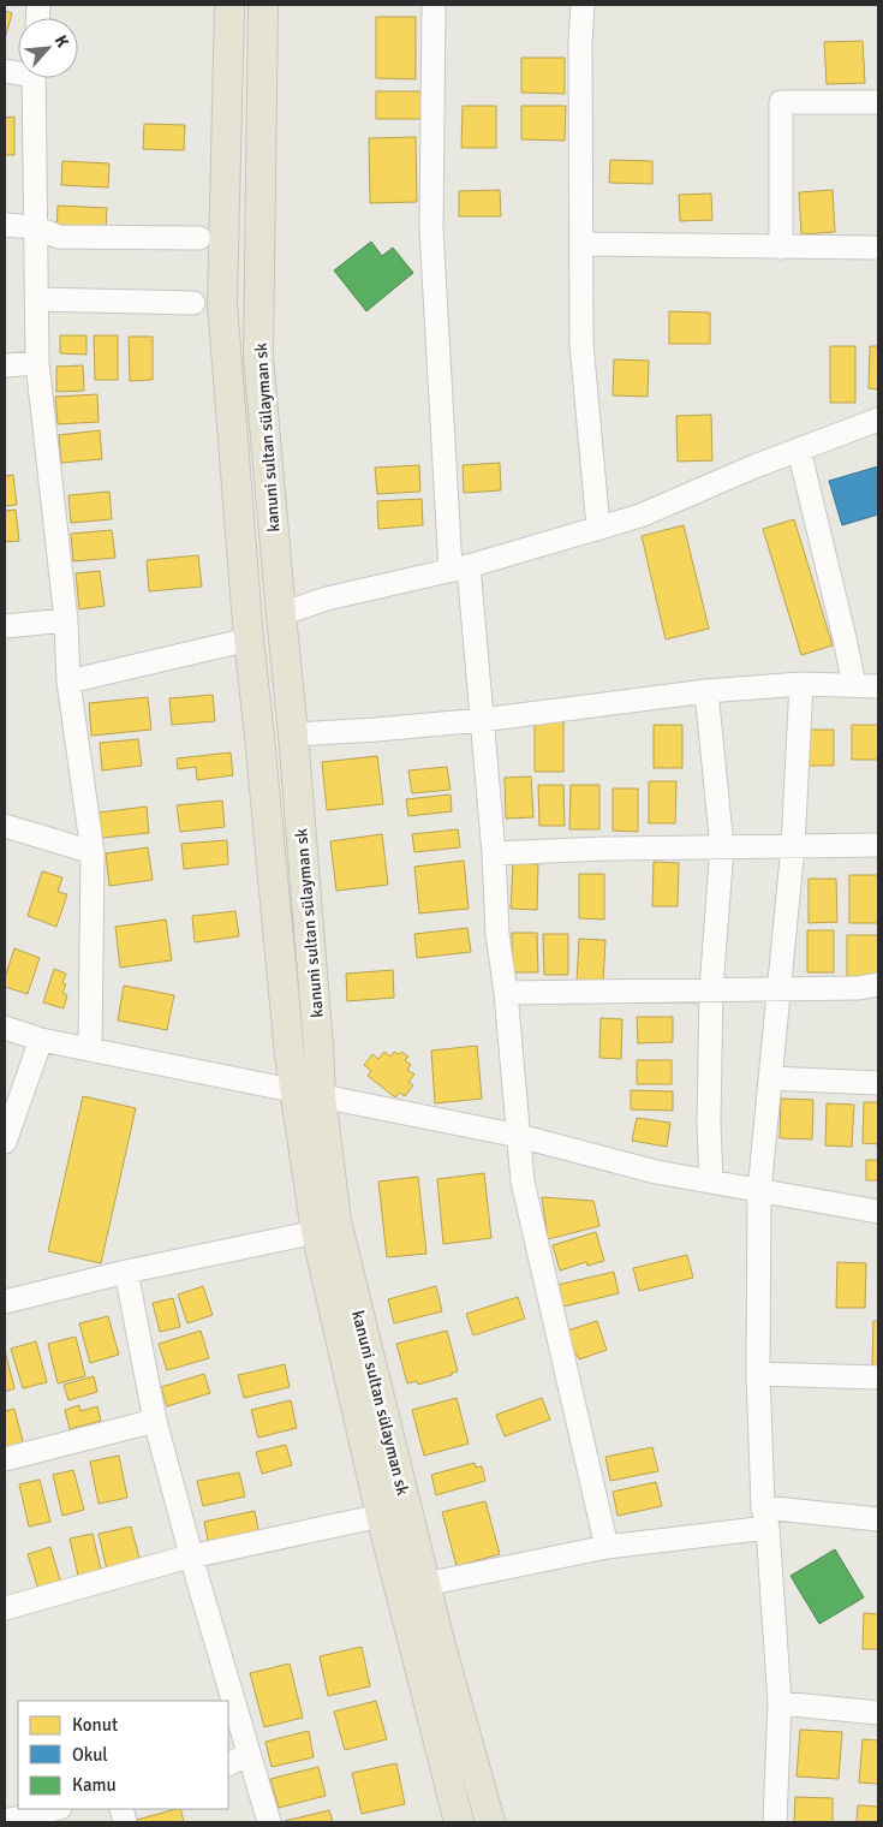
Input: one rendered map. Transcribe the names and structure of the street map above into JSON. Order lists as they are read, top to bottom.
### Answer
{
  "streets": {
    "main road": ["kanuni sultan sülayman sk"]
  },
  "legend": ["Konut", "Okul", "Kamu"],
  "north": "top right"
}
